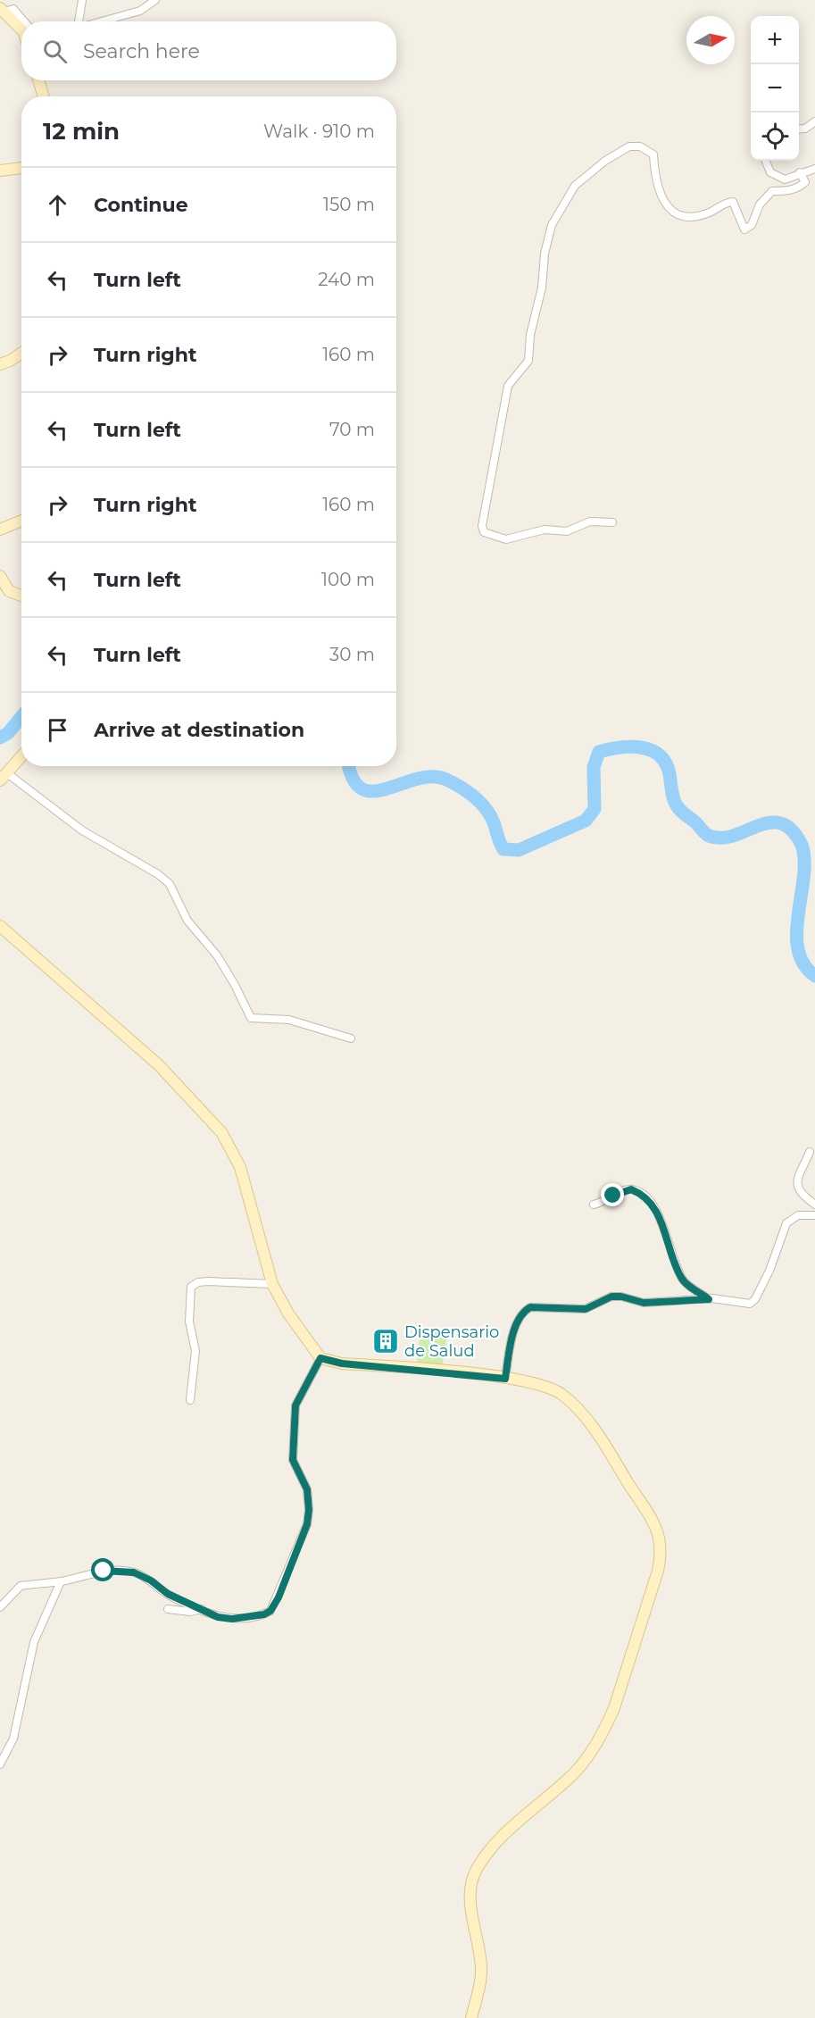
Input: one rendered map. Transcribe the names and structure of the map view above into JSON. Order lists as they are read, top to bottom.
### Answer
{
  "places": {
    "building": ["Dispensario de Salud"]
  },
  "north": "right",
  "page": {
    "map_buttons": ["+", "−"],
    "search": "Search here",
    "heading": ["12 min", "Walk · 910 m"],
    "list": [
      ["Continue", "150 m"],
      ["Turn left", "240 m"],
      ["Turn right", "160 m"],
      ["Turn left", "70 m"],
      ["Turn right", "160 m"],
      ["Turn left", "100 m"],
      ["Turn left", "30 m"],
      "Arrive at destination"
    ]
  }
}
